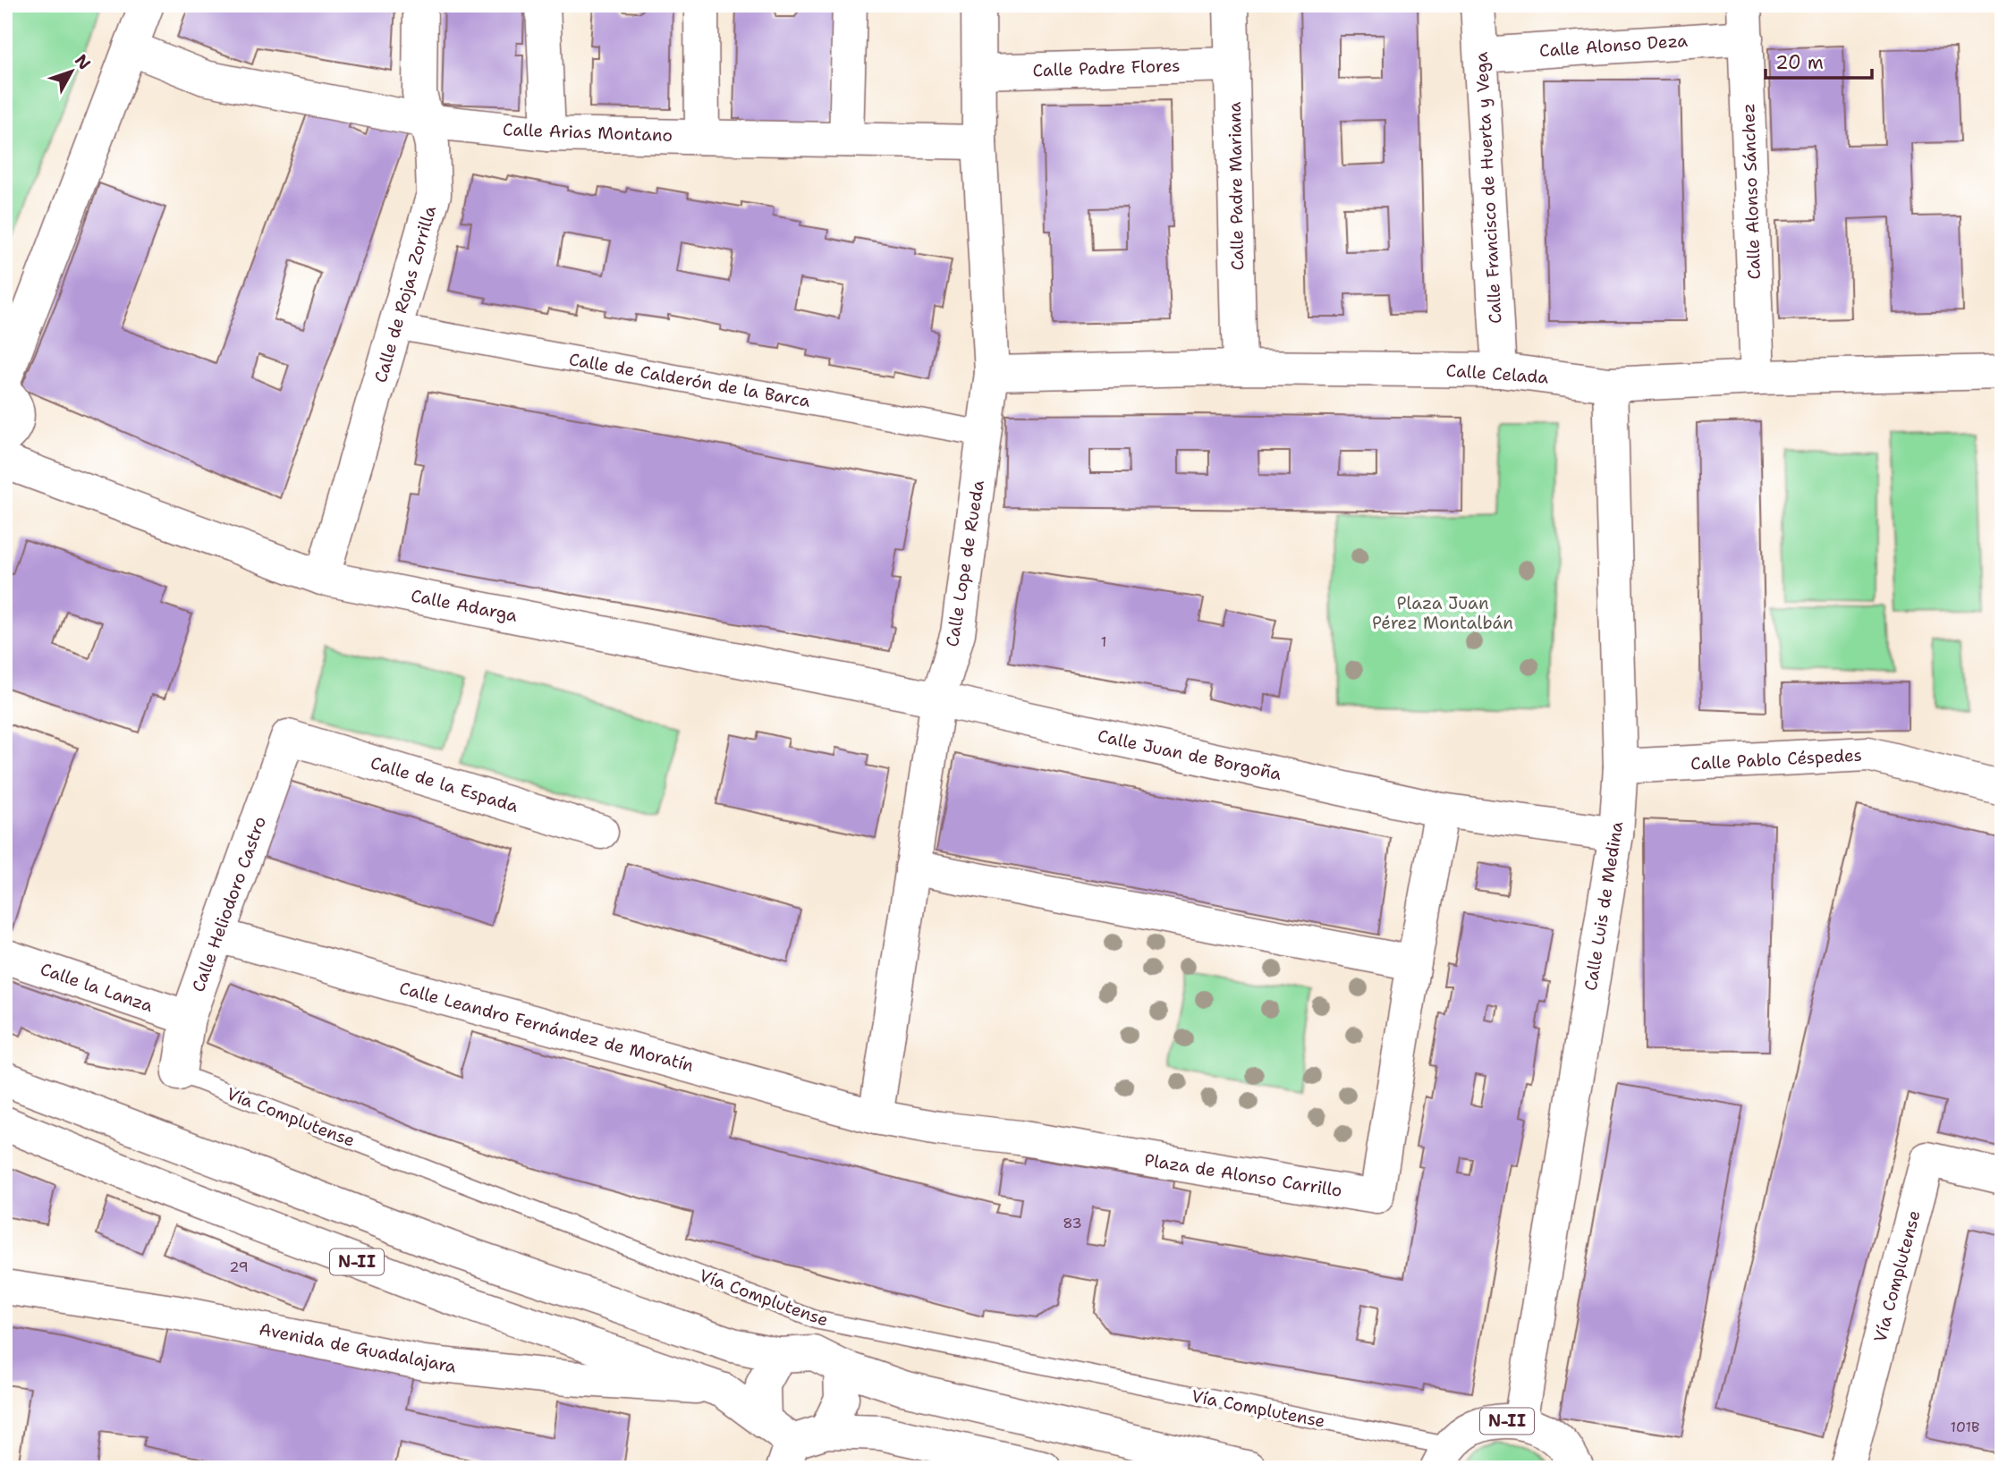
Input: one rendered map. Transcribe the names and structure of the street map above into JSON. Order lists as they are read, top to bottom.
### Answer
{
  "streets": {
    "street": [
      "Calle Alonso Deza",
      "Calle Padre Flores",
      "Calle Arias Montano",
      "Calle Padre Mariana",
      "Calle Francisco de Huerta y Vega",
      "Calle Alonso Sánchez",
      "Calle de Rojas Zorrilla",
      "Calle Celada",
      "Calle de Calderón de la Barca",
      "Calle Lope de Rueda",
      "Calle Adarga",
      "Calle Juan de Borgoña",
      "Calle Pablo Céspedes",
      "Calle de la Espada",
      "Calle Heliodoro Castro",
      "Calle Luis de Medina",
      "Calle la Lanza",
      "Calle Leandro Fernández de Moratín",
      "Vía Complutense",
      "Plaza de Alonso Carrillo",
      "N-II",
      "Avenida de Guadalajara"
    ]
  },
  "crossings": [
    ["Calle Alonso Deza", "Calle Francisco de Huerta y Vega"],
    ["Calle Alonso Deza", "Calle Alonso Sánchez"],
    ["Calle Padre Flores", "Calle Padre Mariana"],
    ["Calle Padre Flores", "Calle Lope de Rueda"],
    ["Calle Arias Montano", "Calle de Rojas Zorrilla"],
    ["Calle Arias Montano", "Calle Lope de Rueda"],
    ["Calle Padre Mariana", "Calle Celada"],
    ["Calle Francisco de Huerta y Vega", "Calle Celada"],
    ["Calle Alonso Sánchez", "Calle Celada"],
    ["Calle de Rojas Zorrilla", "Calle de Calderón de la Barca"],
    ["Calle de Rojas Zorrilla", "Calle Adarga"],
    ["Calle Celada", "Calle Lope de Rueda"],
    ["Calle Celada", "Calle Luis de Medina"],
    ["Calle de Calderón de la Barca", "Calle Lope de Rueda"],
    ["Calle Lope de Rueda", "Calle Adarga"],
    ["Calle Lope de Rueda", "Calle Juan de Borgoña"],
    ["Calle Lope de Rueda", "Calle Leandro Fernández de Moratín"],
    ["Calle Lope de Rueda", "Plaza de Alonso Carrillo"],
    ["Calle Adarga", "Calle Juan de Borgoña"],
    ["Calle Juan de Borgoña", "Calle Luis de Medina"],
    ["Calle Juan de Borgoña", "Plaza de Alonso Carrillo"],
    ["Calle Pablo Céspedes", "Calle Luis de Medina"],
    ["Calle de la Espada", "Calle Heliodoro Castro"],
    ["Calle Heliodoro Castro", "Calle la Lanza"],
    ["Calle Heliodoro Castro", "Calle Leandro Fernández de Moratín"],
    ["Calle Heliodoro Castro", "Vía Complutense"],
    ["Calle Luis de Medina", "N-II"],
    ["Calle Leandro Fernández de Moratín", "Plaza de Alonso Carrillo"],
    ["Vía Complutense", "N-II"],
    ["N-II", "Avenida de Guadalajara"]
  ],
  "parks": ["Plaza Juan Pérez Montalbán"],
  "house_numbers": [
    "1",
    "83",
    "29",
    "101B"
  ],
  "scale_bar": "20 m",
  "north": "top right"
}
